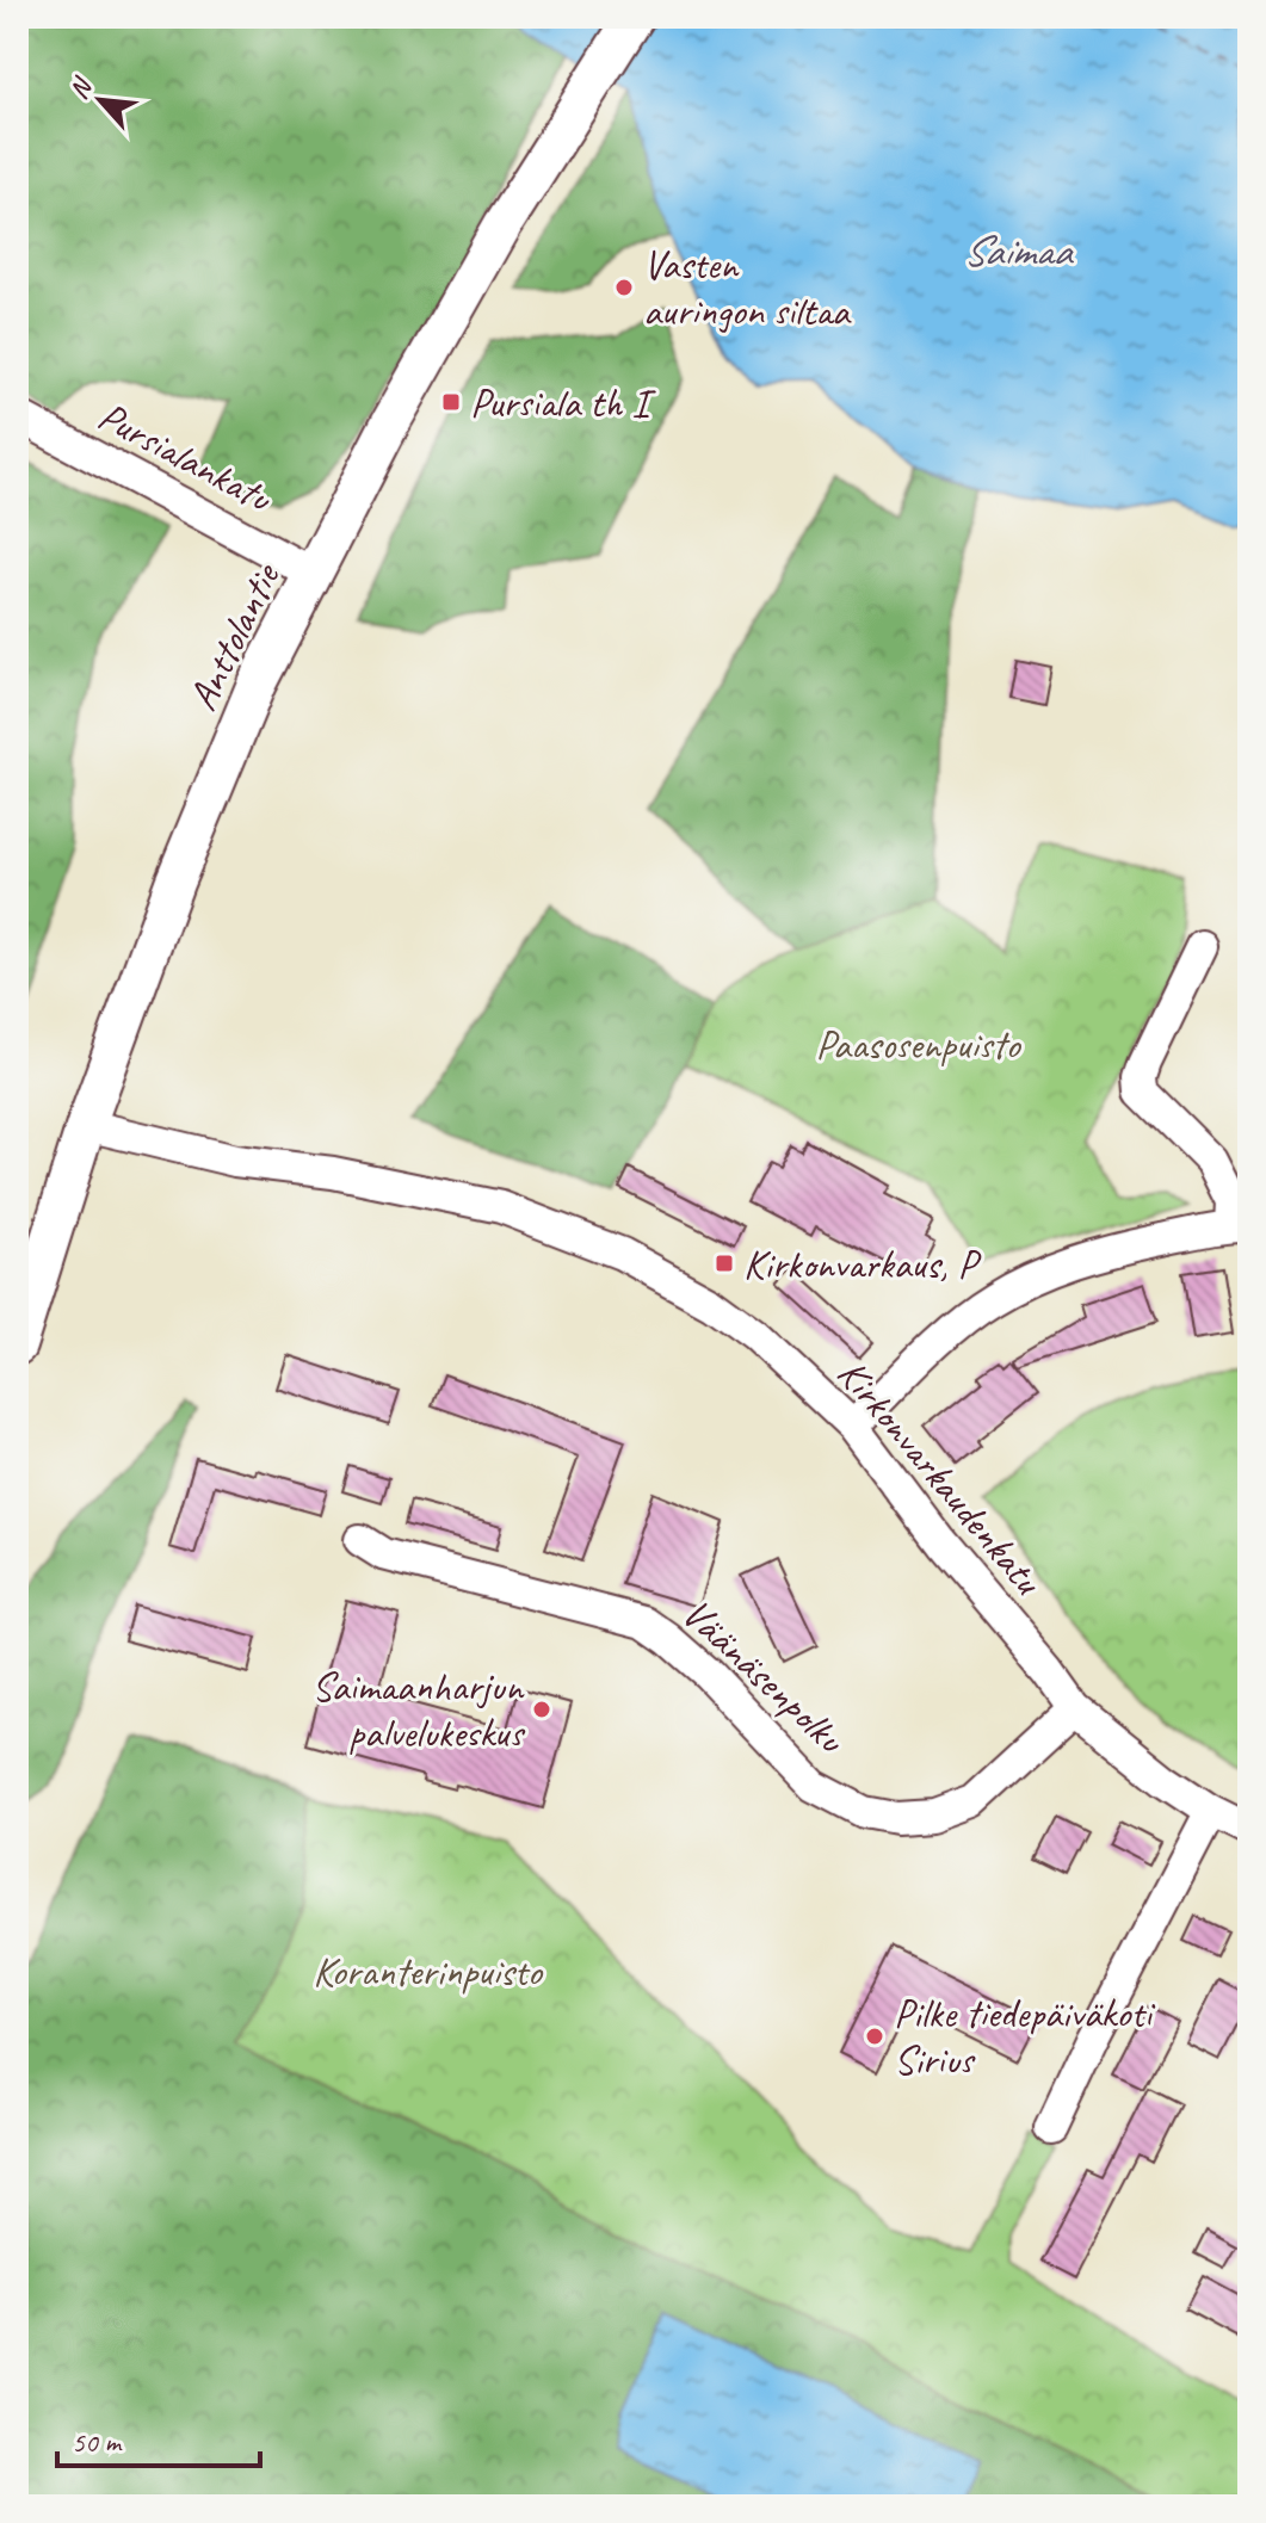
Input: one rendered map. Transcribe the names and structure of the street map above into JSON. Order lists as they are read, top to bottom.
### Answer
{
  "streets": {
    "main road": ["Anttolantie"],
    "street": ["Pursialankatu", "Kirkonvarkaudenkatu", "Väänäsenpolku"]
  },
  "crossings": [
    ["Pursialankatu", "Anttolantie"],
    ["Anttolantie", "Kirkonvarkaudenkatu"],
    ["Kirkonvarkaudenkatu", "Väänäsenpolku"]
  ],
  "water": ["Saimaa"],
  "parks": ["Paasosenpuisto", "Koranterinpuisto"],
  "places": {
    "other": ["Vasten auringon siltaa", "Saimaanharjun palvelukeskus", "Pilke tiedepäiväkoti Sirius"],
    "transit": ["Pursiala th I", "Kirkonvarkaus, P"]
  },
  "scale_bar": "50 m",
  "north": "top left"
}
